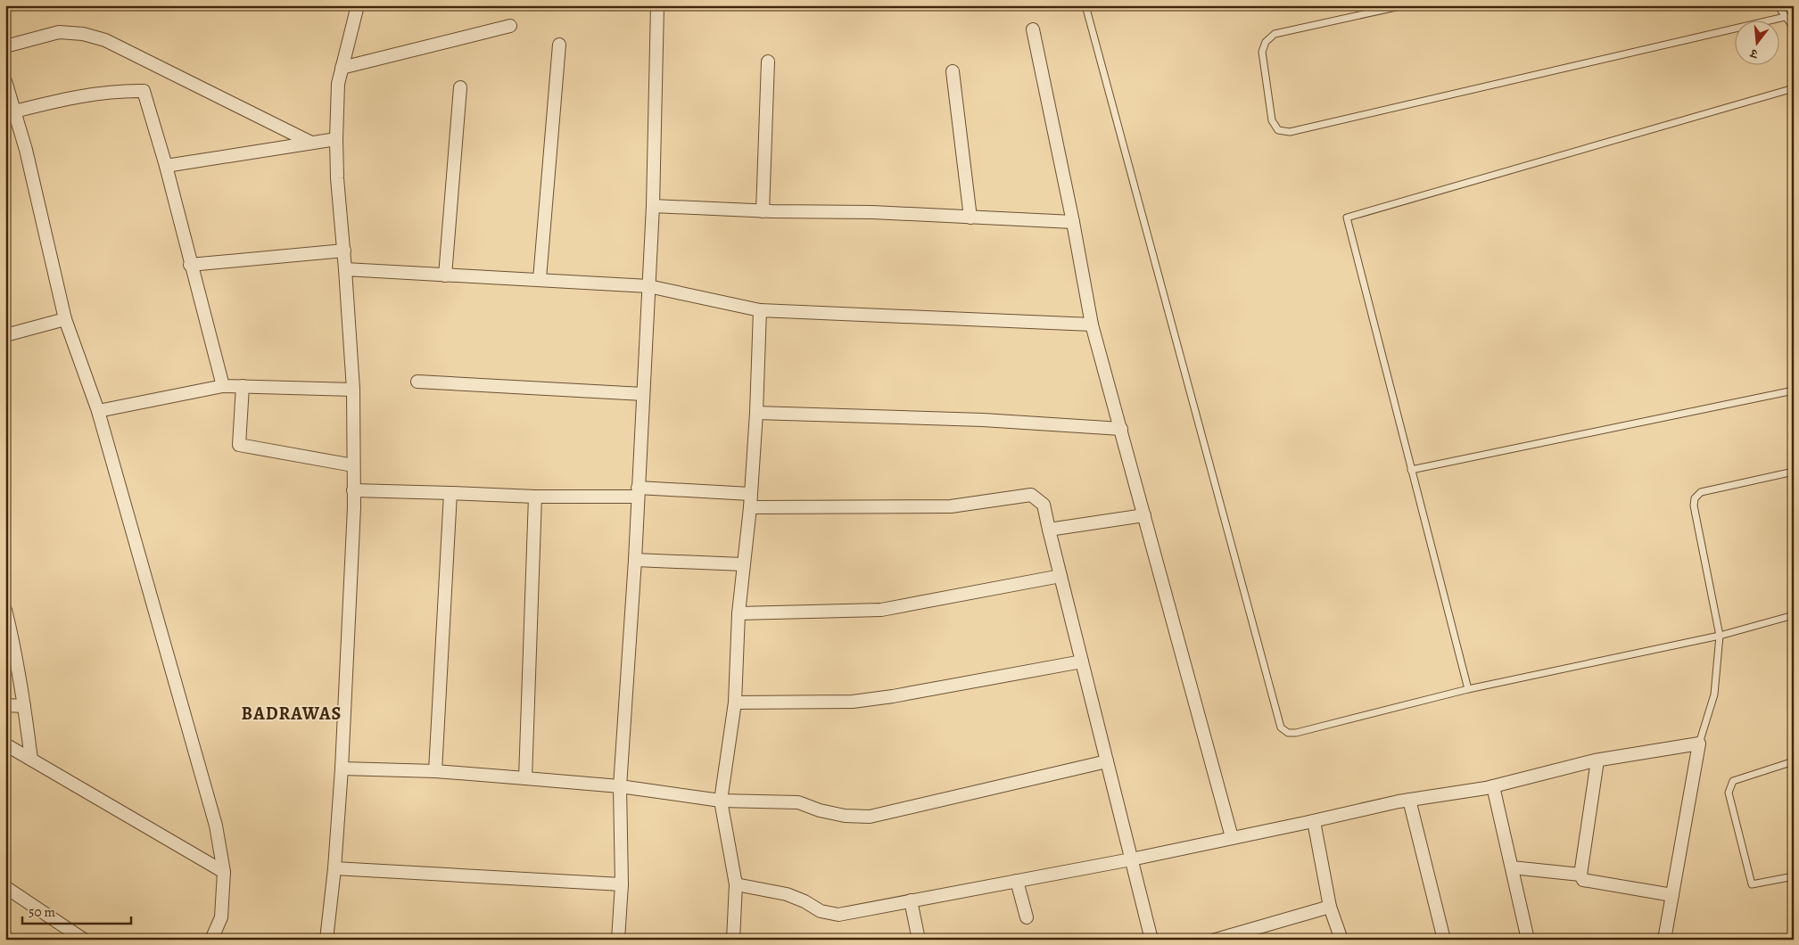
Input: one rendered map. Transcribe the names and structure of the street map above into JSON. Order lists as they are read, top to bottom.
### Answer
{
  "districts": ["BADRAWAS"],
  "scale_bar": "50 m",
  "north": "bottom"
}
